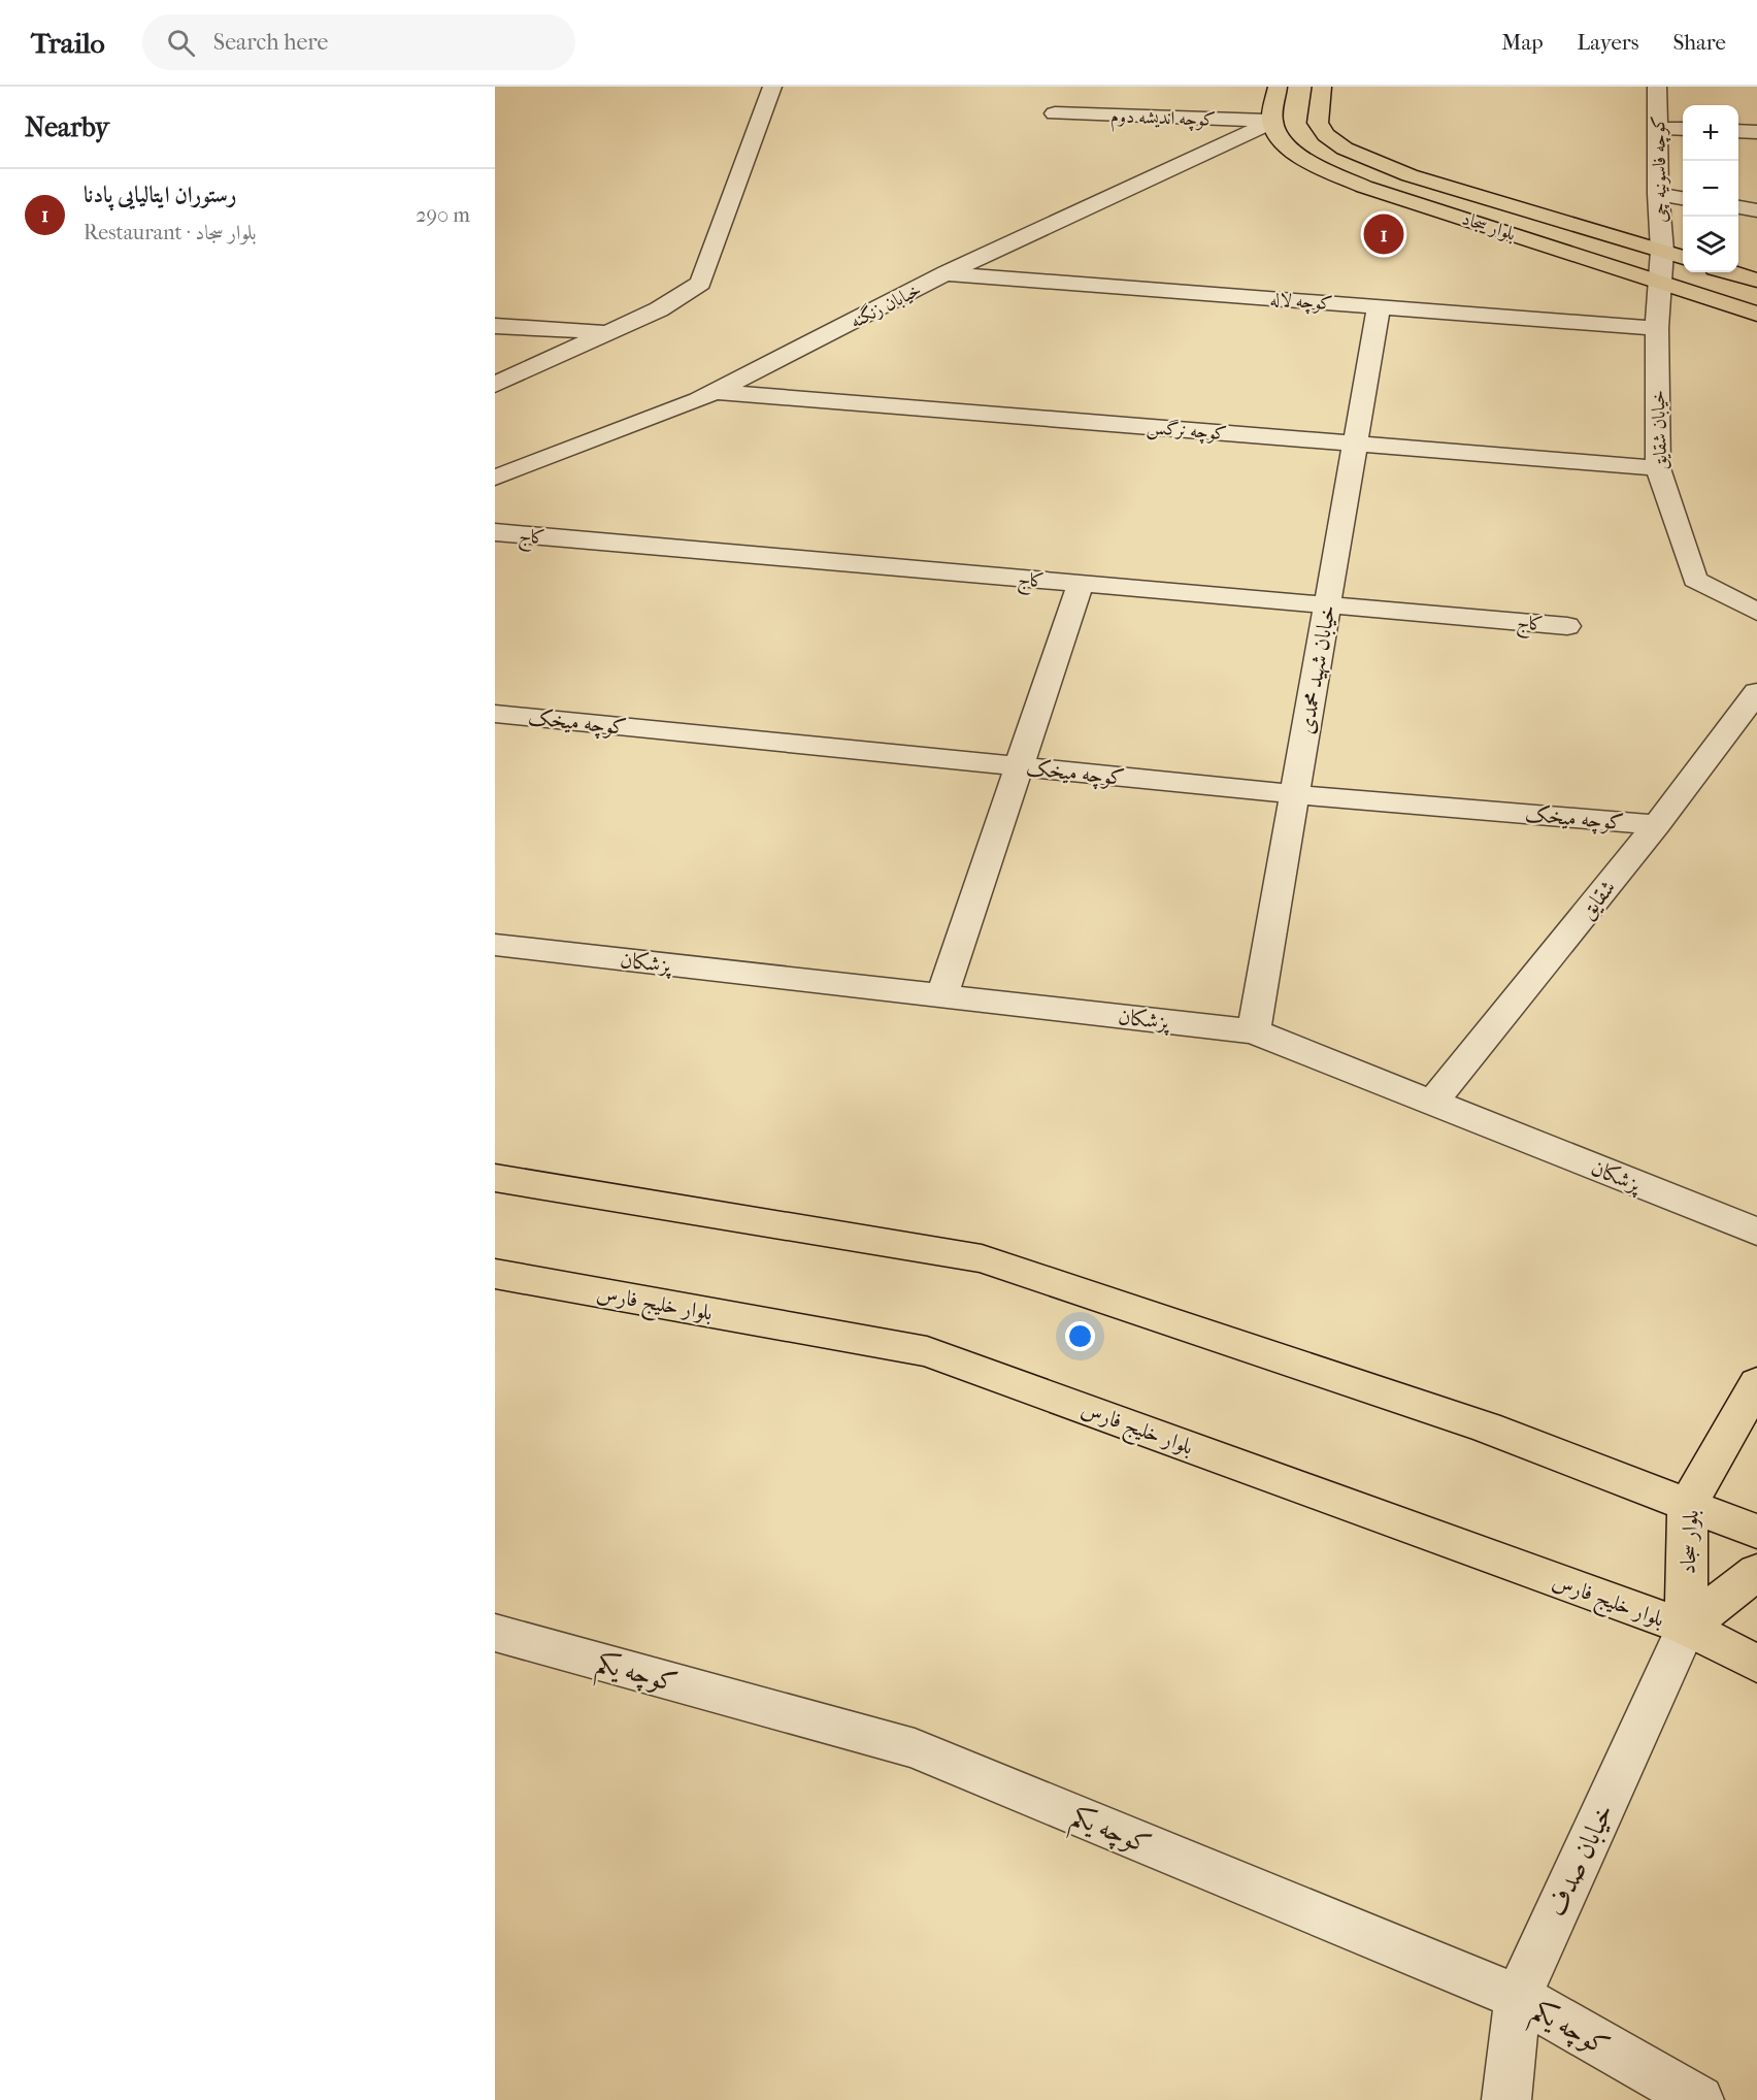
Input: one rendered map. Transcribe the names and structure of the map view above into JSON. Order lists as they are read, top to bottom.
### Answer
{
  "streets": {
    "main road": ["بلوار سجاد", "بلوار خلیج فارس"],
    "street": [
      "کوچه اندیشه دوم",
      "کوچه فاسونیه چی",
      "کوچه لاله",
      "خیابان زنگنه",
      "کوچه نرگس",
      "خیابان شقایق",
      "کاج",
      "خیابان شهید محمدی",
      "کوچه میخک",
      "شقایق",
      "پزشکان",
      "کوچه یکم",
      "خیابان صدف"
    ]
  },
  "crossings": [
    ["کوچه اندیشه دوم", "بلوار سجاد"],
    ["کوچه اندیشه دوم", "خیابان زنگنه"],
    ["کوچه فاسونیه چی", "بلوار سجاد"],
    ["کوچه فاسونیه چی", "خیابان شقایق"],
    ["بلوار سجاد", "خیابان زنگنه"],
    ["بلوار سجاد", "خیابان شقایق"],
    ["بلوار سجاد", "بلوار خلیج فارس"],
    ["بلوار سجاد", "خیابان صدف"],
    ["کوچه لاله", "خیابان زنگنه"],
    ["کوچه لاله", "خیابان شقایق"],
    ["کوچه لاله", "خیابان شهید محمدی"],
    ["خیابان زنگنه", "کوچه نرگس"],
    ["کوچه نرگس", "خیابان شقایق"],
    ["کوچه نرگس", "خیابان شهید محمدی"],
    ["کاج", "خیابان شهید محمدی"],
    ["خیابان شهید محمدی", "کوچه میخک"],
    ["خیابان شهید محمدی", "پزشکان"],
    ["کوچه میخک", "شقایق"],
    ["شقایق", "پزشکان"],
    ["بلوار خلیج فارس", "خیابان صدف"],
    ["کوچه یکم", "خیابان صدف"]
  ],
  "page": {
    "header": "Trailo",
    "search": "Search here",
    "nav": ["Map", "Layers", "Share"],
    "heading": "Nearby",
    "map_buttons": ["+", "−"],
    "list": [
      {
        "mark": "1",
        "name": "رستوران ایتالیایی پادنا",
        "note": "Restaurant · بلوار سجاد",
        "value": "290 m"
      }
    ],
    "pins": "1"
  }
}
